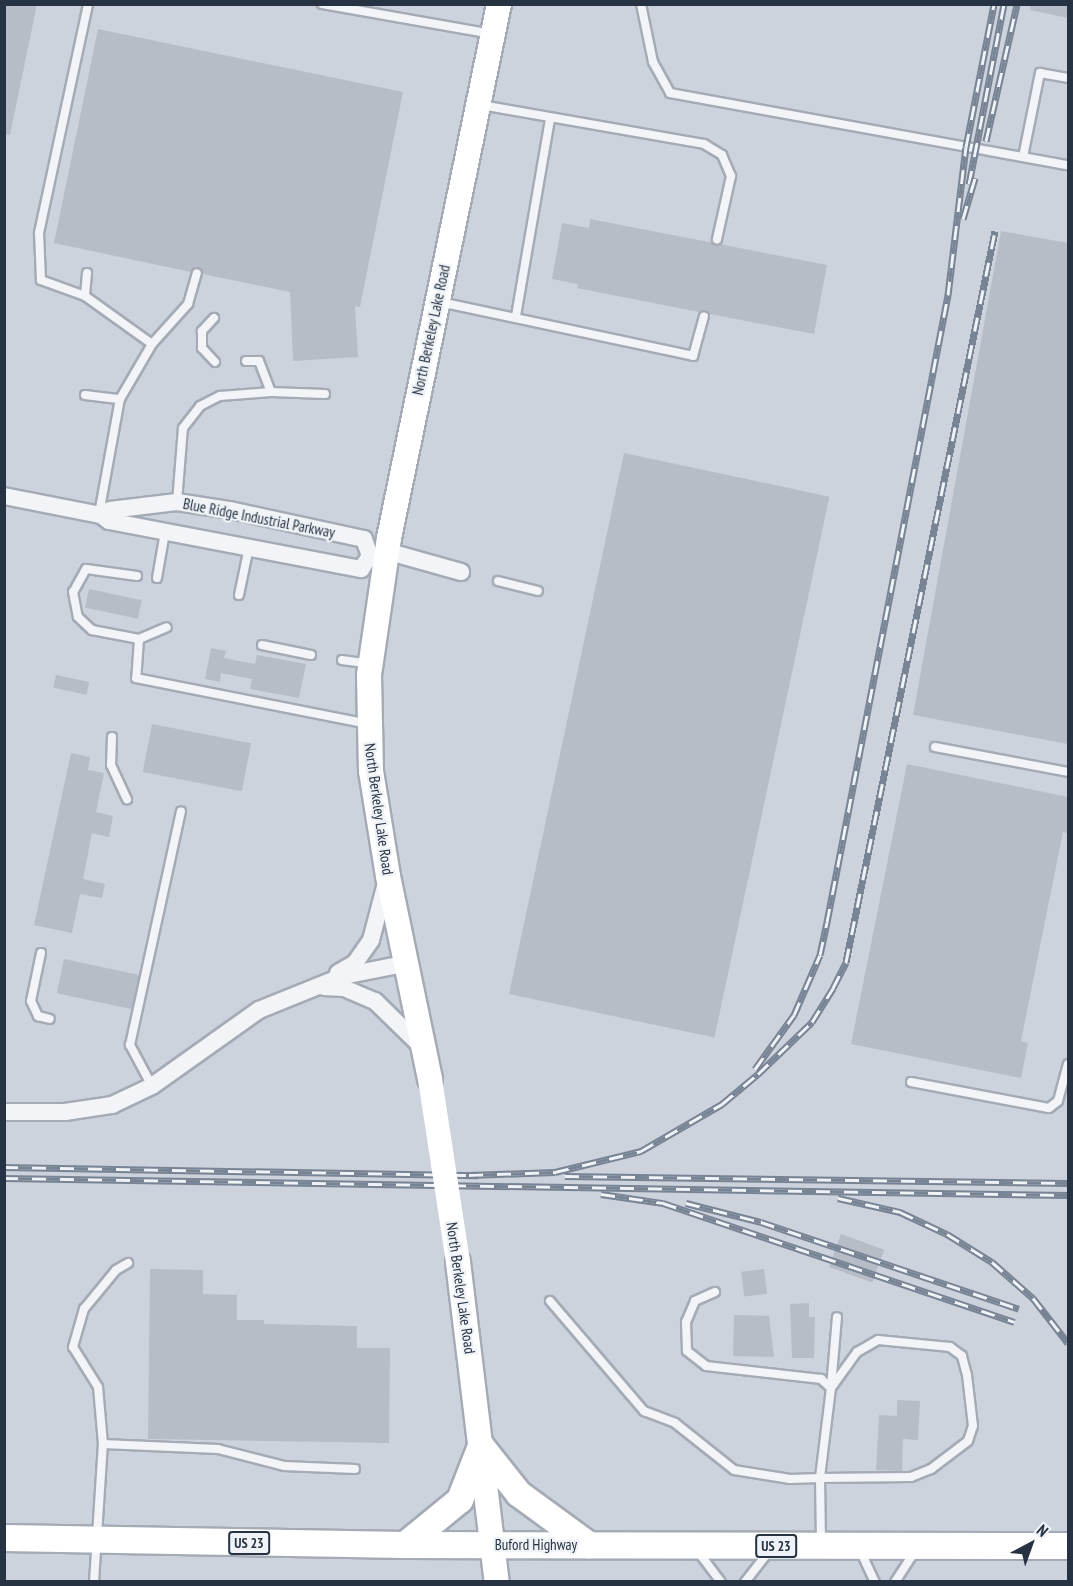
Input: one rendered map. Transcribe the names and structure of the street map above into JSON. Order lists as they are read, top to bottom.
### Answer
{
  "streets": {
    "main road": ["US 23", "Buford Highway"],
    "street": ["North Berkeley Lake Road", "Blue Ridge Industrial Parkway"]
  },
  "crossings": [
    ["North Berkeley Lake Road", "Blue Ridge Industrial Parkway"],
    ["North Berkeley Lake Road", "Buford Highway"]
  ],
  "north": "top right"
}
